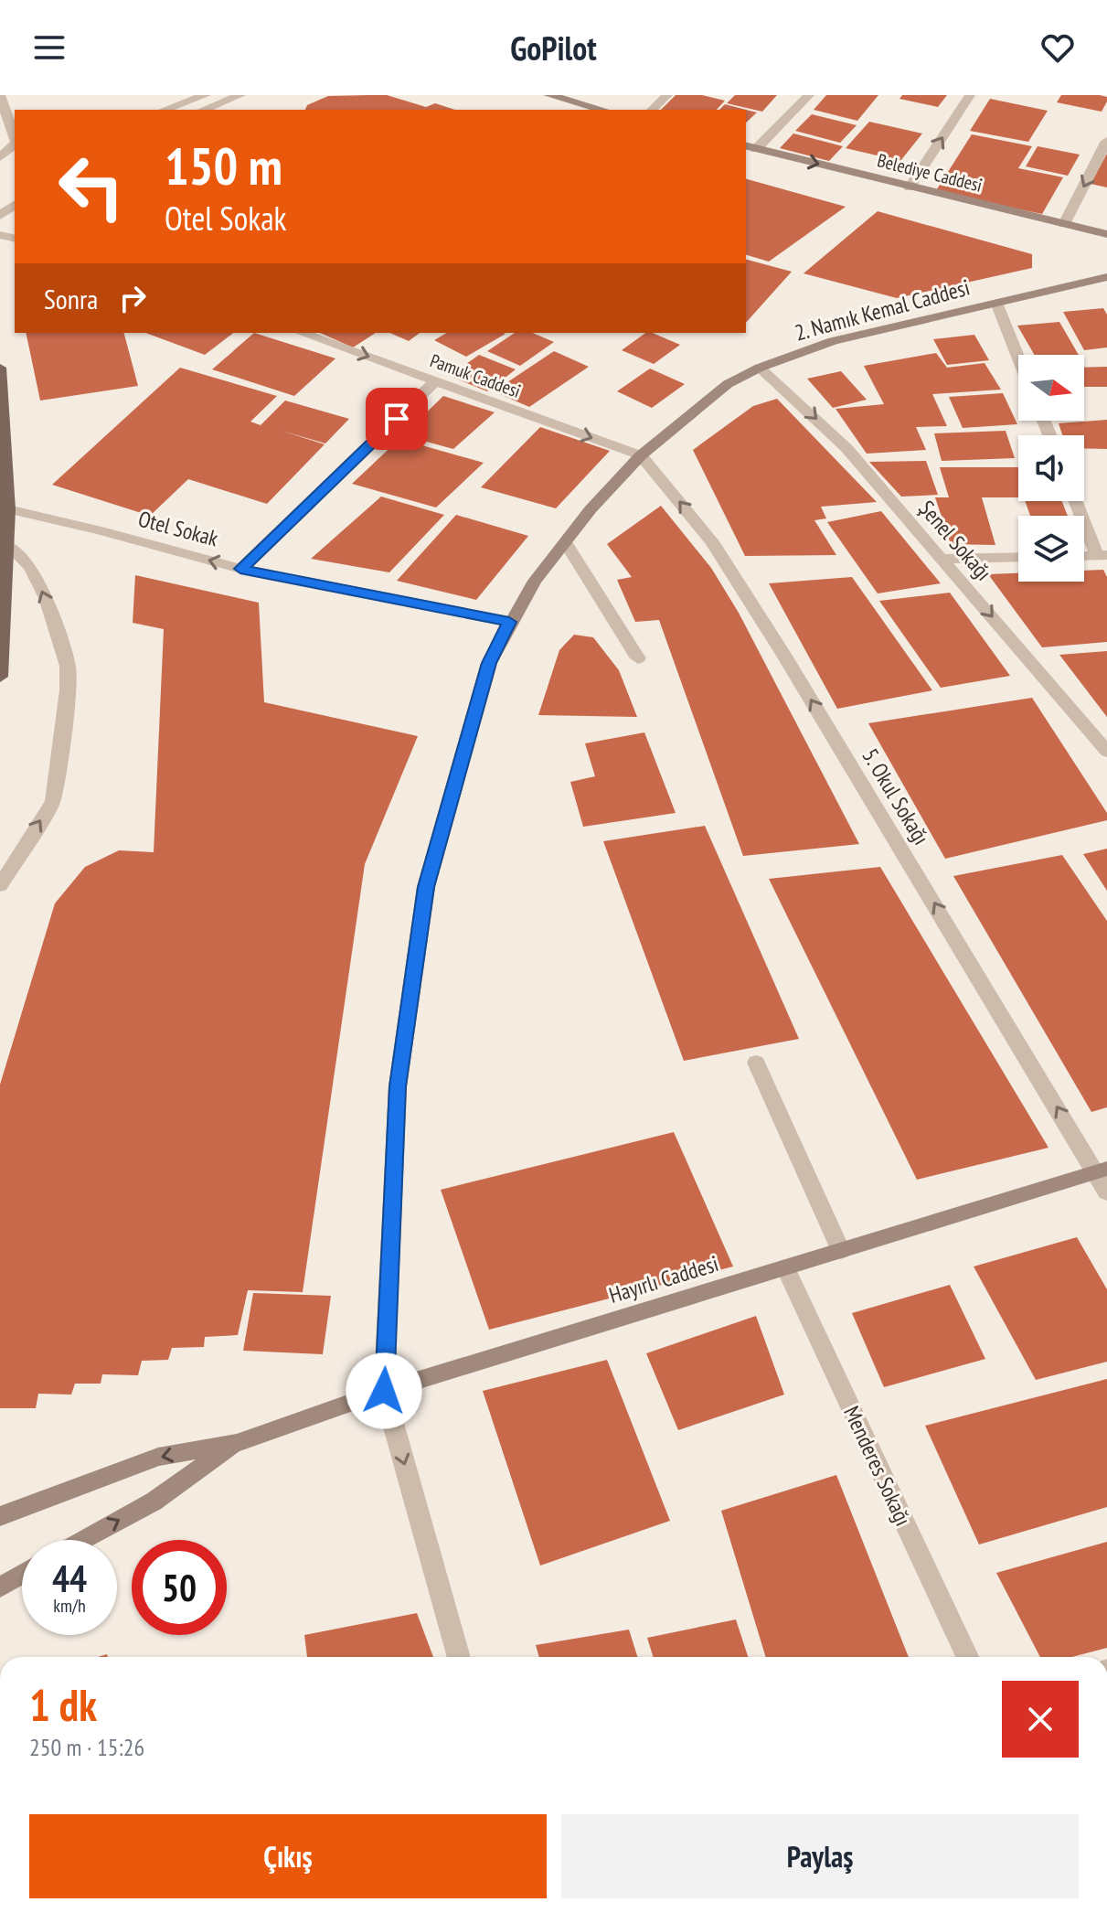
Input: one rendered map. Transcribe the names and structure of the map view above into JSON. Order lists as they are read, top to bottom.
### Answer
{
  "streets": {
    "main road": ["Belediye Caddesi", "2. Namık Kemal Caddesi", "Hayırlı Caddesi"],
    "street": [
      "Pamuk Caddesi",
      "Otel Sokak",
      "Şenel Sokağı",
      "5. Okul Sokağı",
      "Menderes Sokağı"
    ]
  },
  "crossings": [
    ["2. Namık Kemal Caddesi", "Pamuk Caddesi"],
    ["2. Namık Kemal Caddesi", "Otel Sokak"],
    ["2. Namık Kemal Caddesi", "Şenel Sokağı"],
    ["2. Namık Kemal Caddesi", "5. Okul Sokağı"],
    ["2. Namık Kemal Caddesi", "Hayırlı Caddesi"],
    ["Pamuk Caddesi", "5. Okul Sokağı"],
    ["5. Okul Sokağı", "Hayırlı Caddesi"],
    ["Hayırlı Caddesi", "Menderes Sokağı"]
  ],
  "one_way": [
    "Belediye Caddesi",
    "Pamuk Caddesi",
    "Otel Sokak",
    "Şenel Sokağı",
    "5. Okul Sokağı"
  ],
  "north": "right",
  "page": {
    "header": "GoPilot",
    "turn": ["150 m", "Otel Sokak"],
    "then": "Sonra",
    "speed": "44 km/h",
    "limit": "50",
    "heading": ["1 dk", "250 m · 15:26"],
    "buttons": ["Çıkış", "Paylaş"]
  }
}
